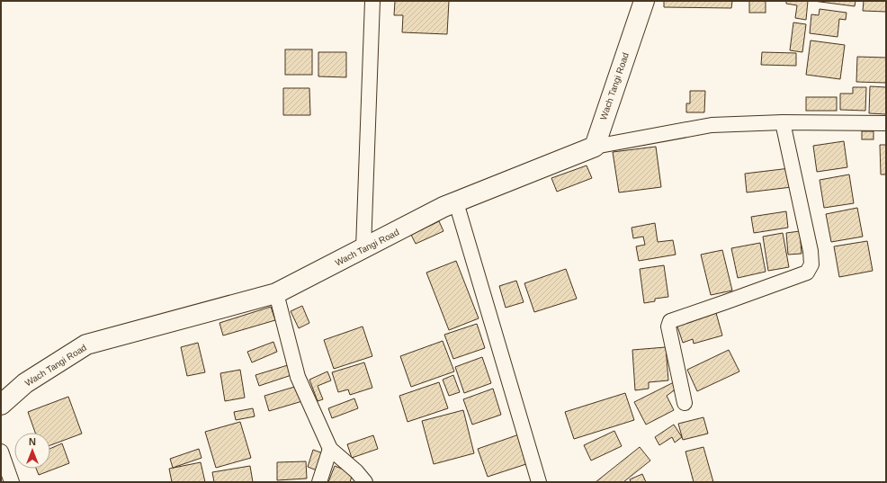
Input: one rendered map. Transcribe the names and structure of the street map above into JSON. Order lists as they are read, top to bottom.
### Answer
{
  "streets": {
    "main road": ["Wach Tangi Road"]
  },
  "north": "top"
}
